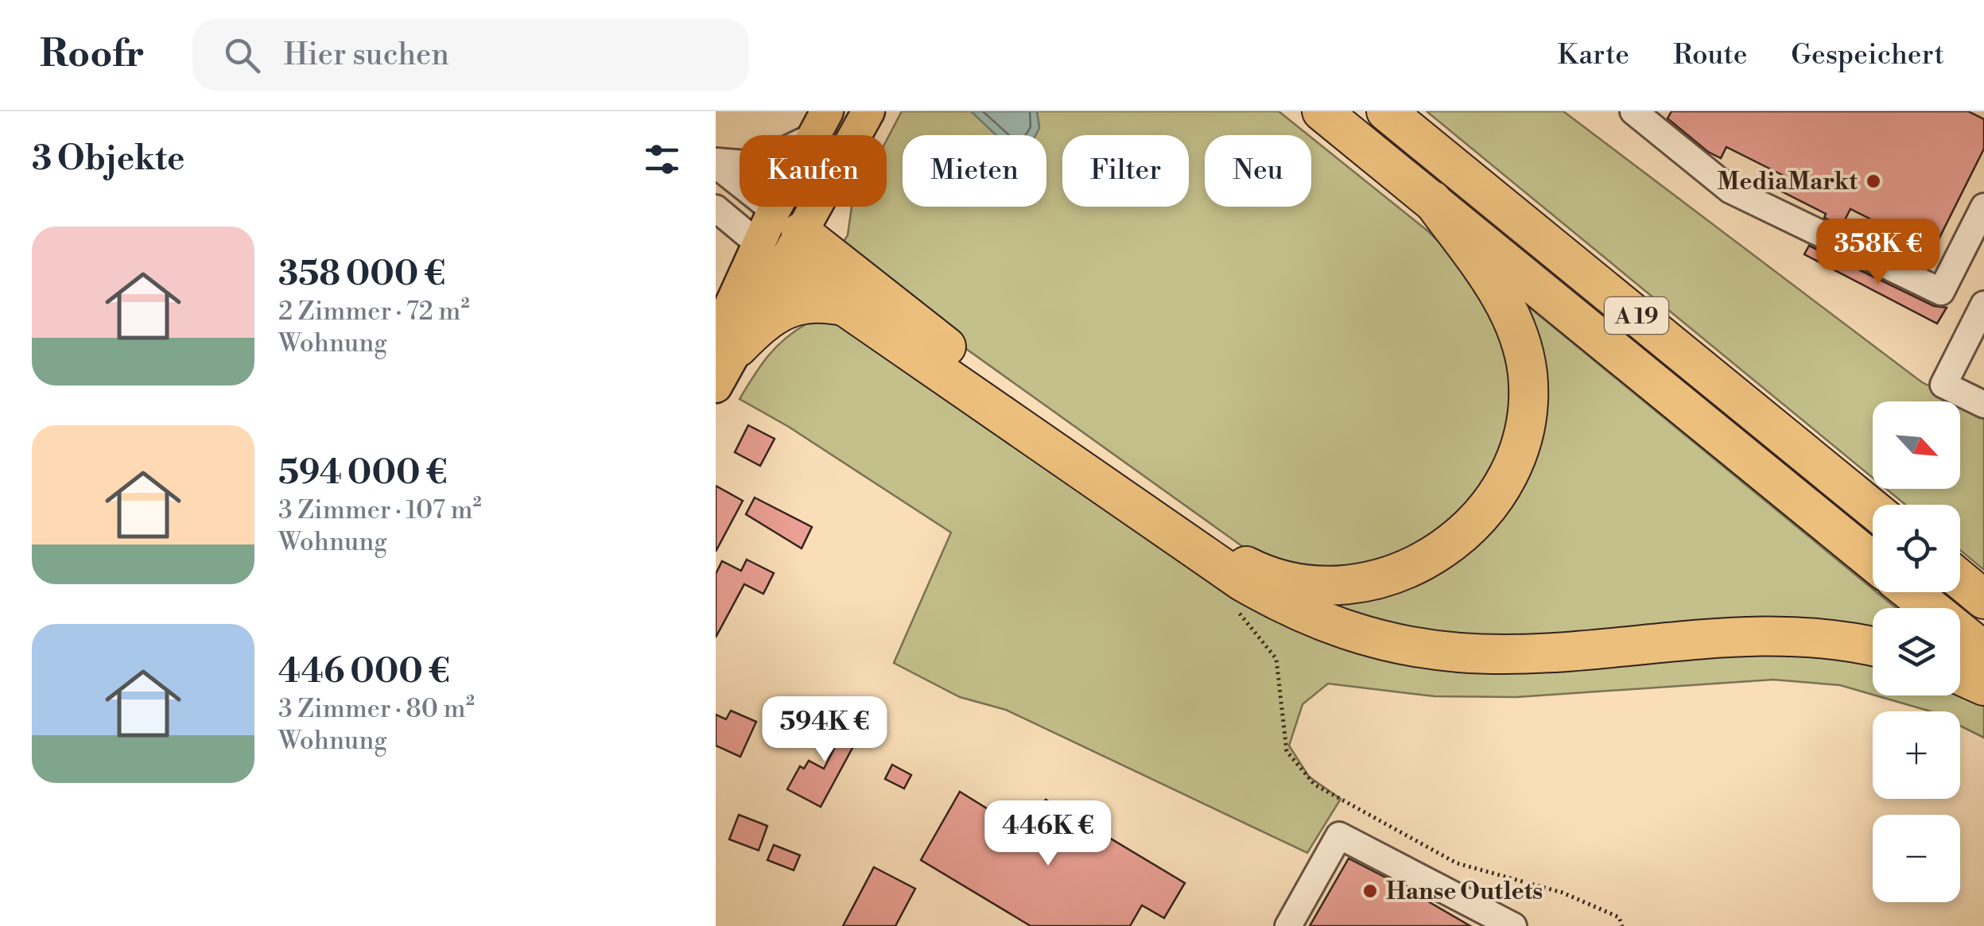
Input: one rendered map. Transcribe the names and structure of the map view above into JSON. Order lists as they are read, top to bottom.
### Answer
{
  "streets": {
    "highway": ["A 19"]
  },
  "places": ["MediaMarkt", "Hanse Outlets"],
  "north": "bottom right",
  "page": {
    "header": "Roofr",
    "search": "Hier suchen",
    "nav": ["Karte", "Route", "Gespeichert"],
    "heading": "3 Objekte",
    "chip": [
      "Kaufen",
      "Mieten",
      "Filter",
      "Neu"
    ],
    "list": [
      {
        "name": "358 000 €",
        "note": "2 Zimmer · 72 m² · Wohnung"
      },
      {
        "name": "594 000 €",
        "note": "3 Zimmer · 107 m² · Wohnung"
      },
      {
        "name": "446 000 €",
        "note": "3 Zimmer · 80 m² · Wohnung"
      }
    ],
    "price": ["358K €", "594K €", "446K €"],
    "map_buttons": ["+", "−"]
  }
}
